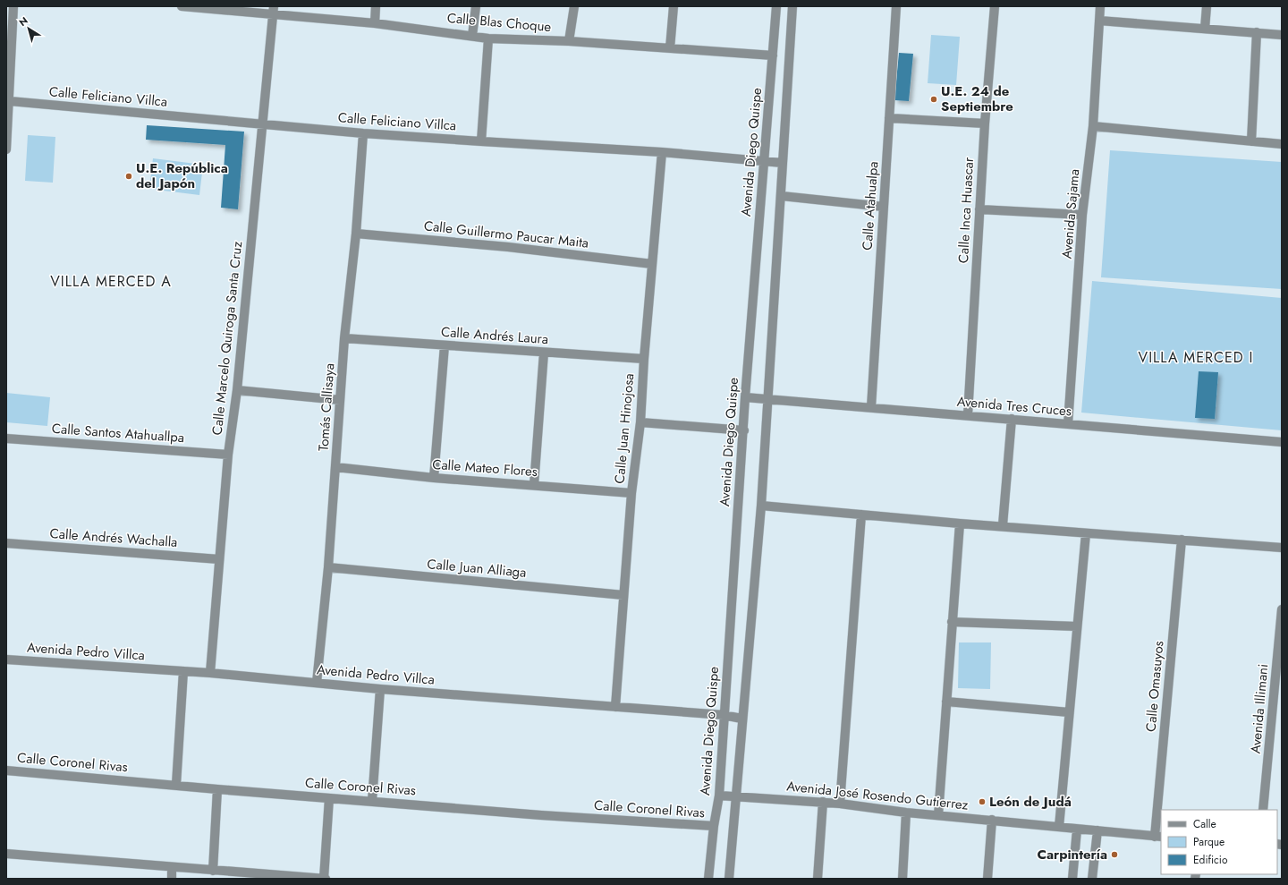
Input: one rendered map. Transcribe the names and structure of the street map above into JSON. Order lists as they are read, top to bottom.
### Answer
{
  "streets": {
    "street": [
      "Calle Blas Choque",
      "Calle Feliciano Villca",
      "Avenida Diego Quispe",
      "Calle Atahualpa",
      "Calle Inca Huascar",
      "Avenida Sajama",
      "Calle Guillermo Paucar Maita",
      "Calle Andrés Laura",
      "Calle Marcelo Quiroga Santa Cruz",
      "Avenida Tres Cruces",
      "Tomás Callisaya",
      "Calle Juan Hinojosa",
      "Calle Santos Atahuallpa",
      "Calle Mateo Flores",
      "Calle Andrés Wachalla",
      "Calle Juan Alliaga",
      "Avenida Pedro Villca",
      "Calle Omasuyos",
      "Avenida Illimani",
      "Calle Coronel Rivas",
      "Avenida José Rosendo Gutierrez"
    ]
  },
  "crossings": [
    ["Calle Blas Choque", "Avenida Diego Quispe"],
    ["Calle Blas Choque", "Calle Marcelo Quiroga Santa Cruz"],
    ["Calle Feliciano Villca", "Avenida Diego Quispe"],
    ["Calle Feliciano Villca", "Calle Marcelo Quiroga Santa Cruz"],
    ["Calle Feliciano Villca", "Tomás Callisaya"],
    ["Calle Feliciano Villca", "Calle Juan Hinojosa"],
    ["Avenida Diego Quispe", "Avenida Tres Cruces"],
    ["Avenida Diego Quispe", "Avenida Pedro Villca"],
    ["Avenida Diego Quispe", "Calle Coronel Rivas"],
    ["Avenida Diego Quispe", "Avenida José Rosendo Gutierrez"],
    ["Calle Atahualpa", "Avenida Tres Cruces"],
    ["Calle Inca Huascar", "Avenida Tres Cruces"],
    ["Avenida Sajama", "Avenida Tres Cruces"],
    ["Calle Guillermo Paucar Maita", "Tomás Callisaya"],
    ["Calle Guillermo Paucar Maita", "Calle Juan Hinojosa"],
    ["Calle Andrés Laura", "Tomás Callisaya"],
    ["Calle Andrés Laura", "Calle Juan Hinojosa"],
    ["Calle Marcelo Quiroga Santa Cruz", "Calle Santos Atahuallpa"],
    ["Calle Marcelo Quiroga Santa Cruz", "Calle Andrés Wachalla"],
    ["Calle Marcelo Quiroga Santa Cruz", "Avenida Pedro Villca"],
    ["Tomás Callisaya", "Calle Mateo Flores"],
    ["Tomás Callisaya", "Calle Juan Alliaga"],
    ["Tomás Callisaya", "Avenida Pedro Villca"],
    ["Calle Juan Hinojosa", "Calle Mateo Flores"],
    ["Calle Juan Hinojosa", "Calle Juan Alliaga"],
    ["Calle Juan Hinojosa", "Avenida Pedro Villca"],
    ["Calle Omasuyos", "Avenida José Rosendo Gutierrez"]
  ],
  "districts": ["VILLA MERCED A", "VILLA MERCED I"],
  "places": [
    "U.E. 24 de Septiembre",
    "U.E. República del Japón",
    "León de Judá",
    "Carpintería"
  ],
  "legend": ["Calle", "Parque", "Edificio"],
  "north": "top left"
}
